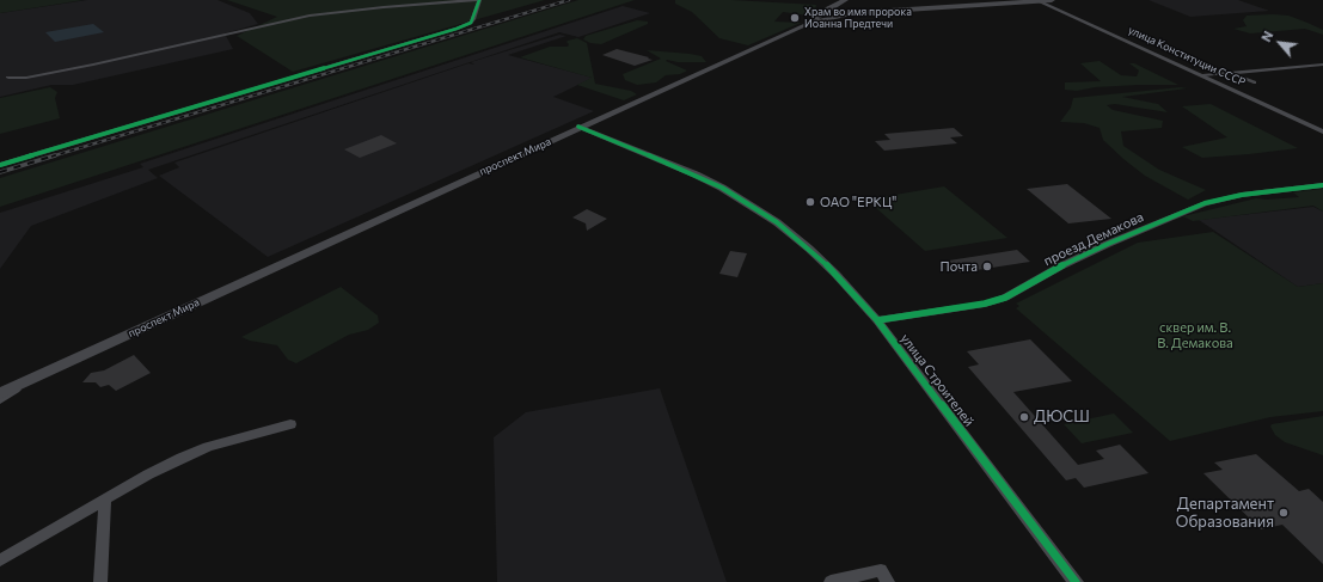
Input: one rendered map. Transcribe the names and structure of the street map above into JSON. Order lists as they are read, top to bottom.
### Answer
{
  "streets": {
    "main road": ["проспект Мира"],
    "street": ["улица Конституции СССР", "проезд Демакова", "улица Строителей"]
  },
  "crossings": [
    ["улица Конституции СССР", "проспект Мира"],
    ["проспект Мира", "улица Строителей"],
    ["проезд Демакова", "улица Строителей"]
  ],
  "parks": ["сквер им. В. В. Демакова"],
  "places": [
    "Храм во имя пророка Иоанна Предтечи",
    "ОАО \"ЕРКЦ\"",
    "Почта",
    "ДЮСШ",
    "Департамент Образования"
  ],
  "north": "top left"
}
